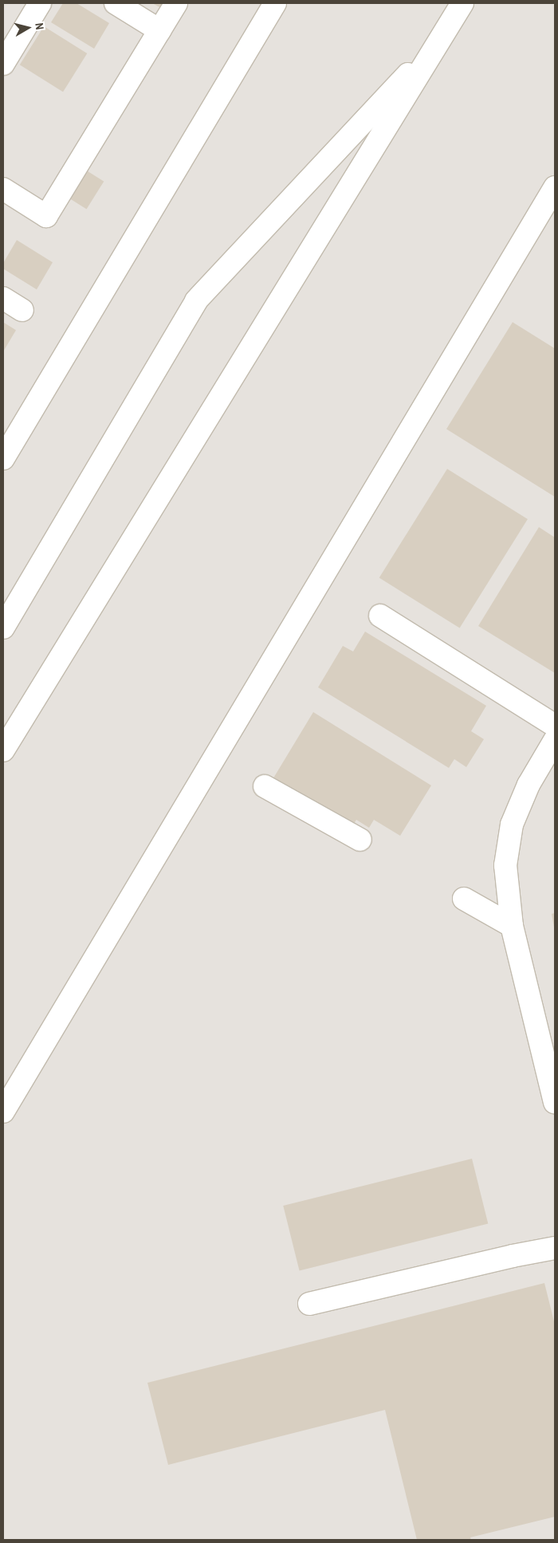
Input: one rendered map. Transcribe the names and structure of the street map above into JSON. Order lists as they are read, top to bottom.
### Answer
{
  "north": "right"
}
